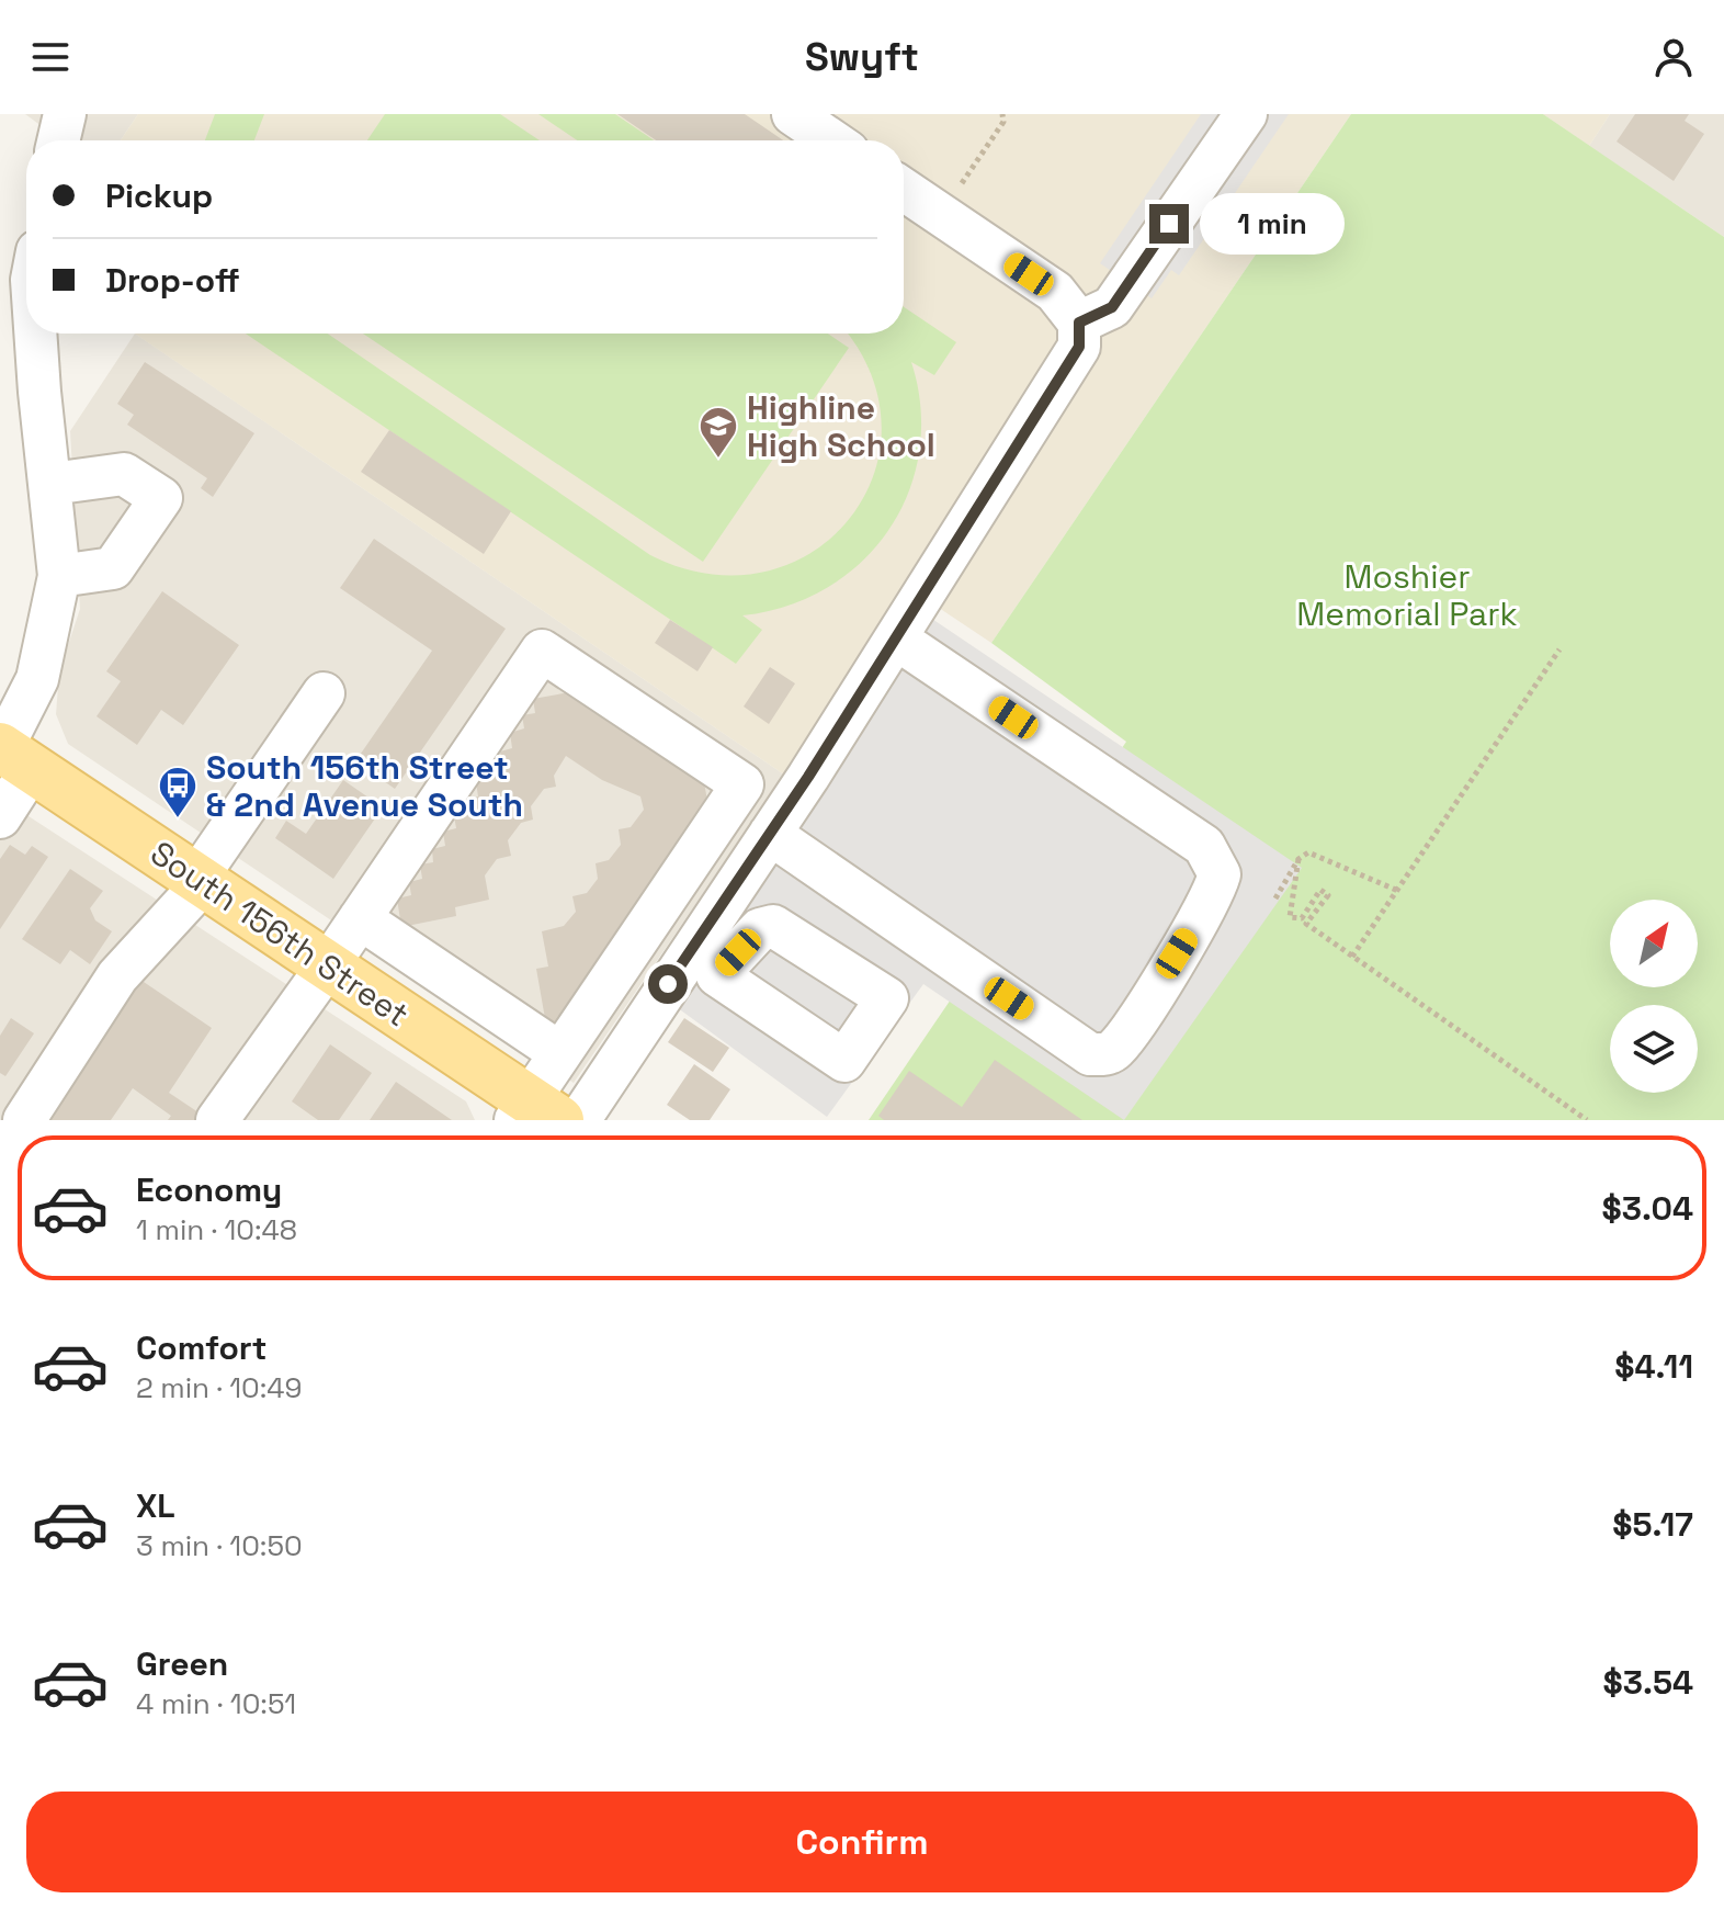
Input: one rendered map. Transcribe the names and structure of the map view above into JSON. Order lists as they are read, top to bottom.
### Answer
{
  "streets": {
    "main road": ["South 156th Street"]
  },
  "parks": ["Moshier Memorial Park"],
  "places": {
    "school or university": ["Highline High School"],
    "bus stop": ["South 156th Street & 2nd Avenue South"]
  },
  "north": "top right",
  "page": {
    "header": "Swyft",
    "banner": ["Pickup", "Drop-off"],
    "bubble": "1 min",
    "list": [
      {
        "name": "Economy",
        "note": "1 min · 10:48",
        "value": "$3.04"
      },
      {
        "name": "Comfort",
        "note": "2 min · 10:49",
        "value": "$4.11"
      },
      {
        "name": "XL",
        "note": "3 min · 10:50",
        "value": "$5.17"
      },
      {
        "name": "Green",
        "note": "4 min · 10:51",
        "value": "$3.54"
      }
    ],
    "buttons": "Confirm"
  }
}
